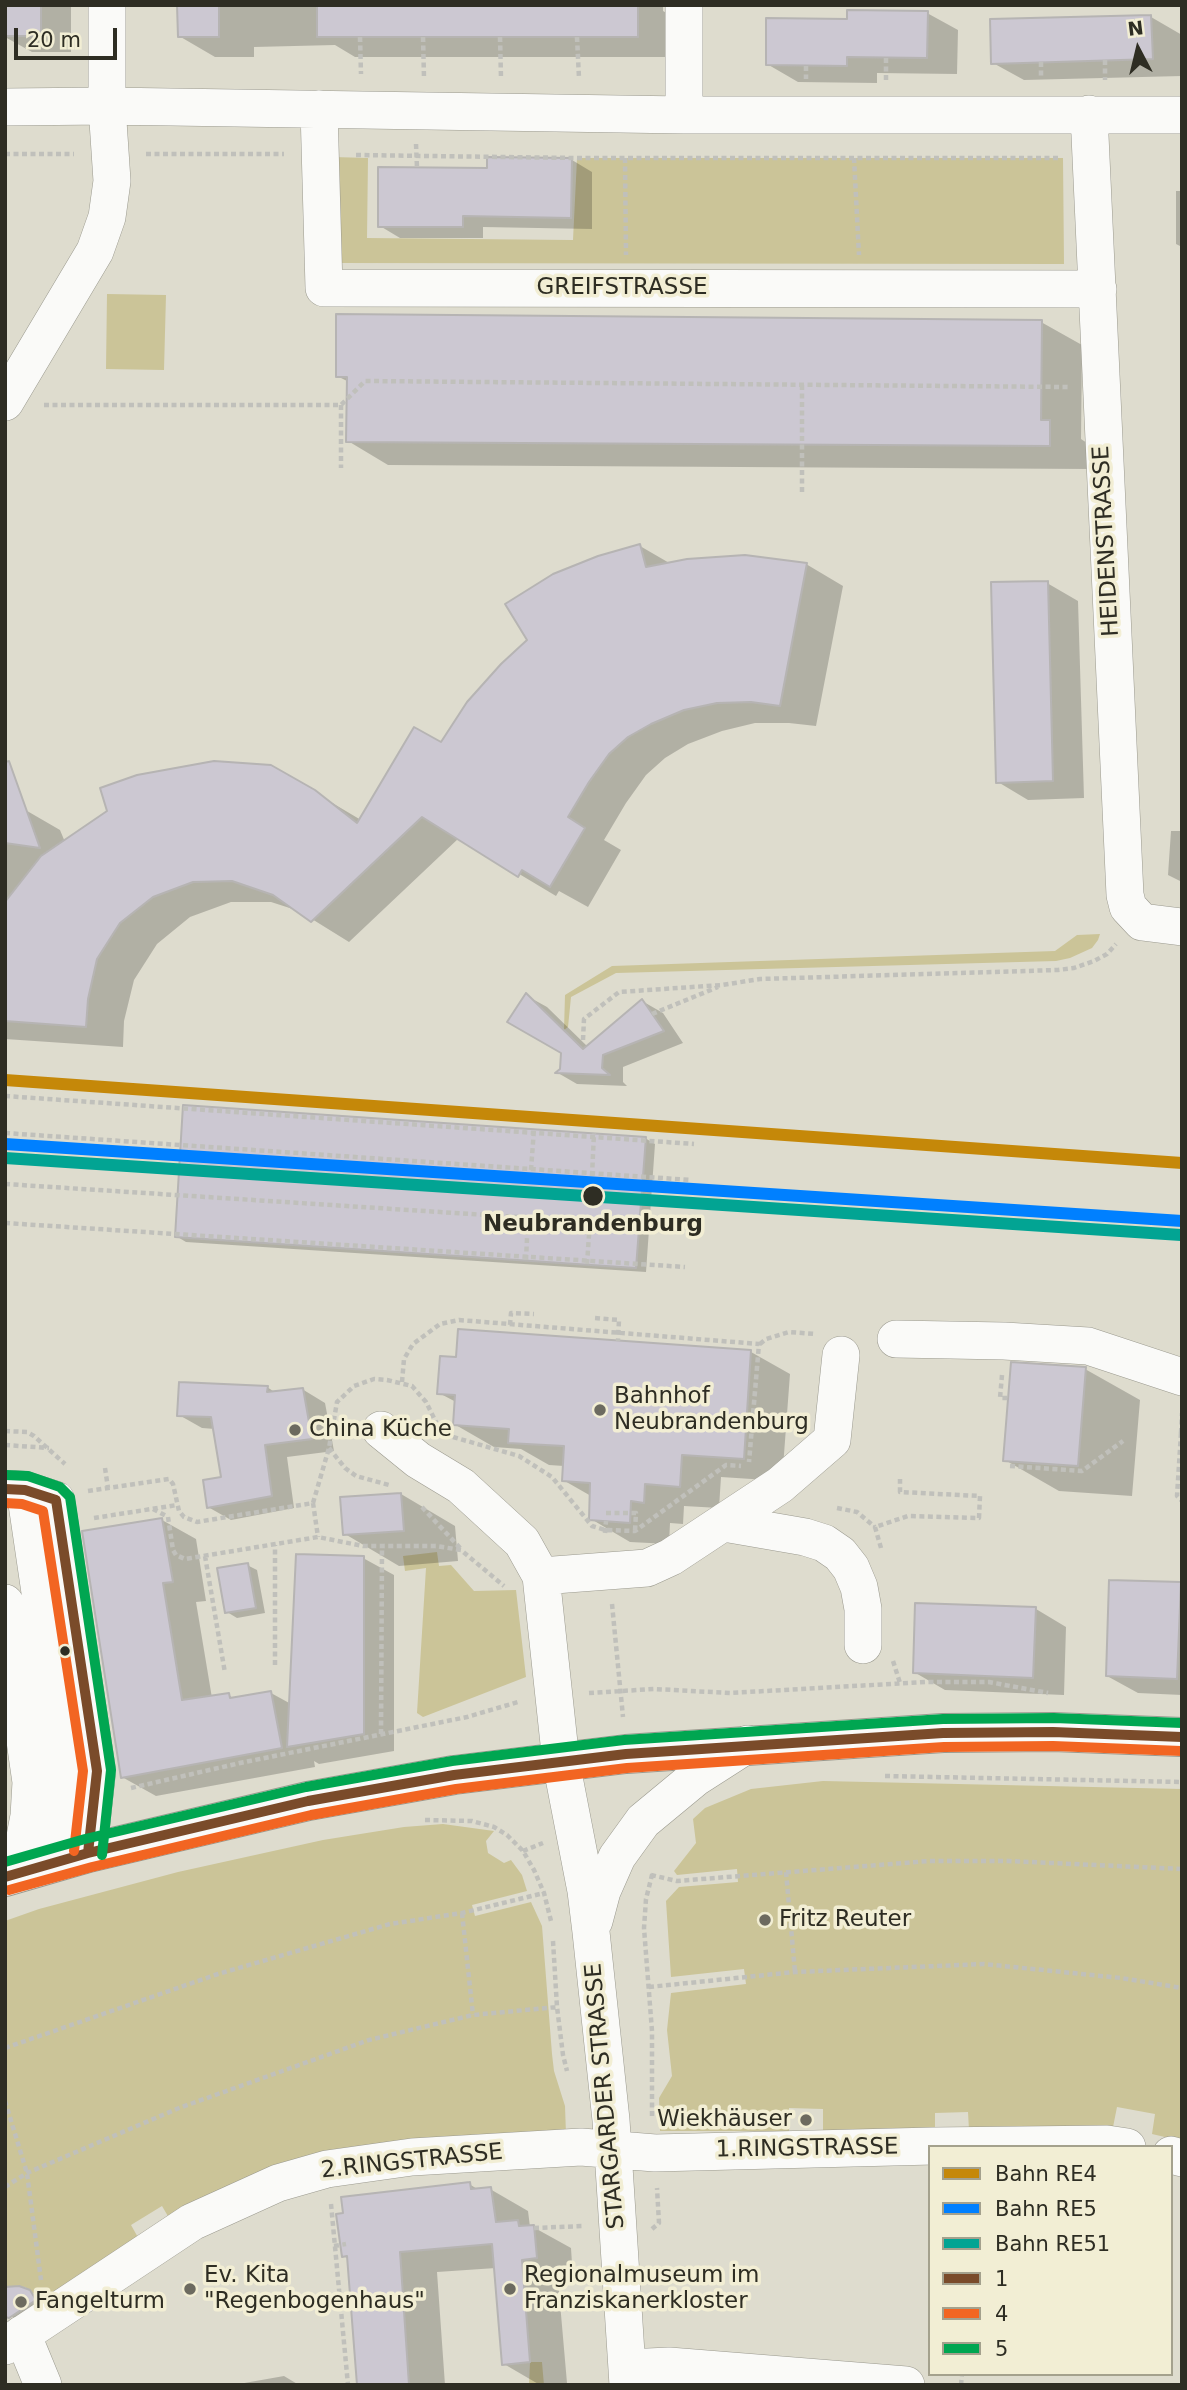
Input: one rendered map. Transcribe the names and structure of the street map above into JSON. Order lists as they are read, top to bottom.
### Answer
{
  "streets": {
    "street": [
      "GREIFSTRASSE",
      "HEIDENSTRASSE",
      "STARGARDER STRASSE",
      "1.RINGSTRASSE",
      "2.RINGSTRASSE"
    ]
  },
  "crossings": [
    ["GREIFSTRASSE", "HEIDENSTRASSE"],
    ["STARGARDER STRASSE", "1.RINGSTRASSE"],
    ["STARGARDER STRASSE", "2.RINGSTRASSE"],
    ["1.RINGSTRASSE", "2.RINGSTRASSE"]
  ],
  "places": [
    "Neubrandenburg",
    "Bahnhof Neubrandenburg",
    "China Küche",
    "Fritz Reuter",
    "Wiekhäuser",
    "Ev. Kita \"Regenbogenhaus\"",
    "Regionalmuseum im Franziskanerkloster",
    "Fangelturm"
  ],
  "lines": [
    "rail line RE4",
    "rail line RE5",
    "rail line RE51",
    "transit line 5",
    "transit line 1",
    "transit line 4"
  ],
  "legend": [
    "Bahn RE4",
    "Bahn RE5",
    "Bahn RE51",
    "1",
    "4",
    "5"
  ],
  "scale_bar": "20 m",
  "north": "top"
}
